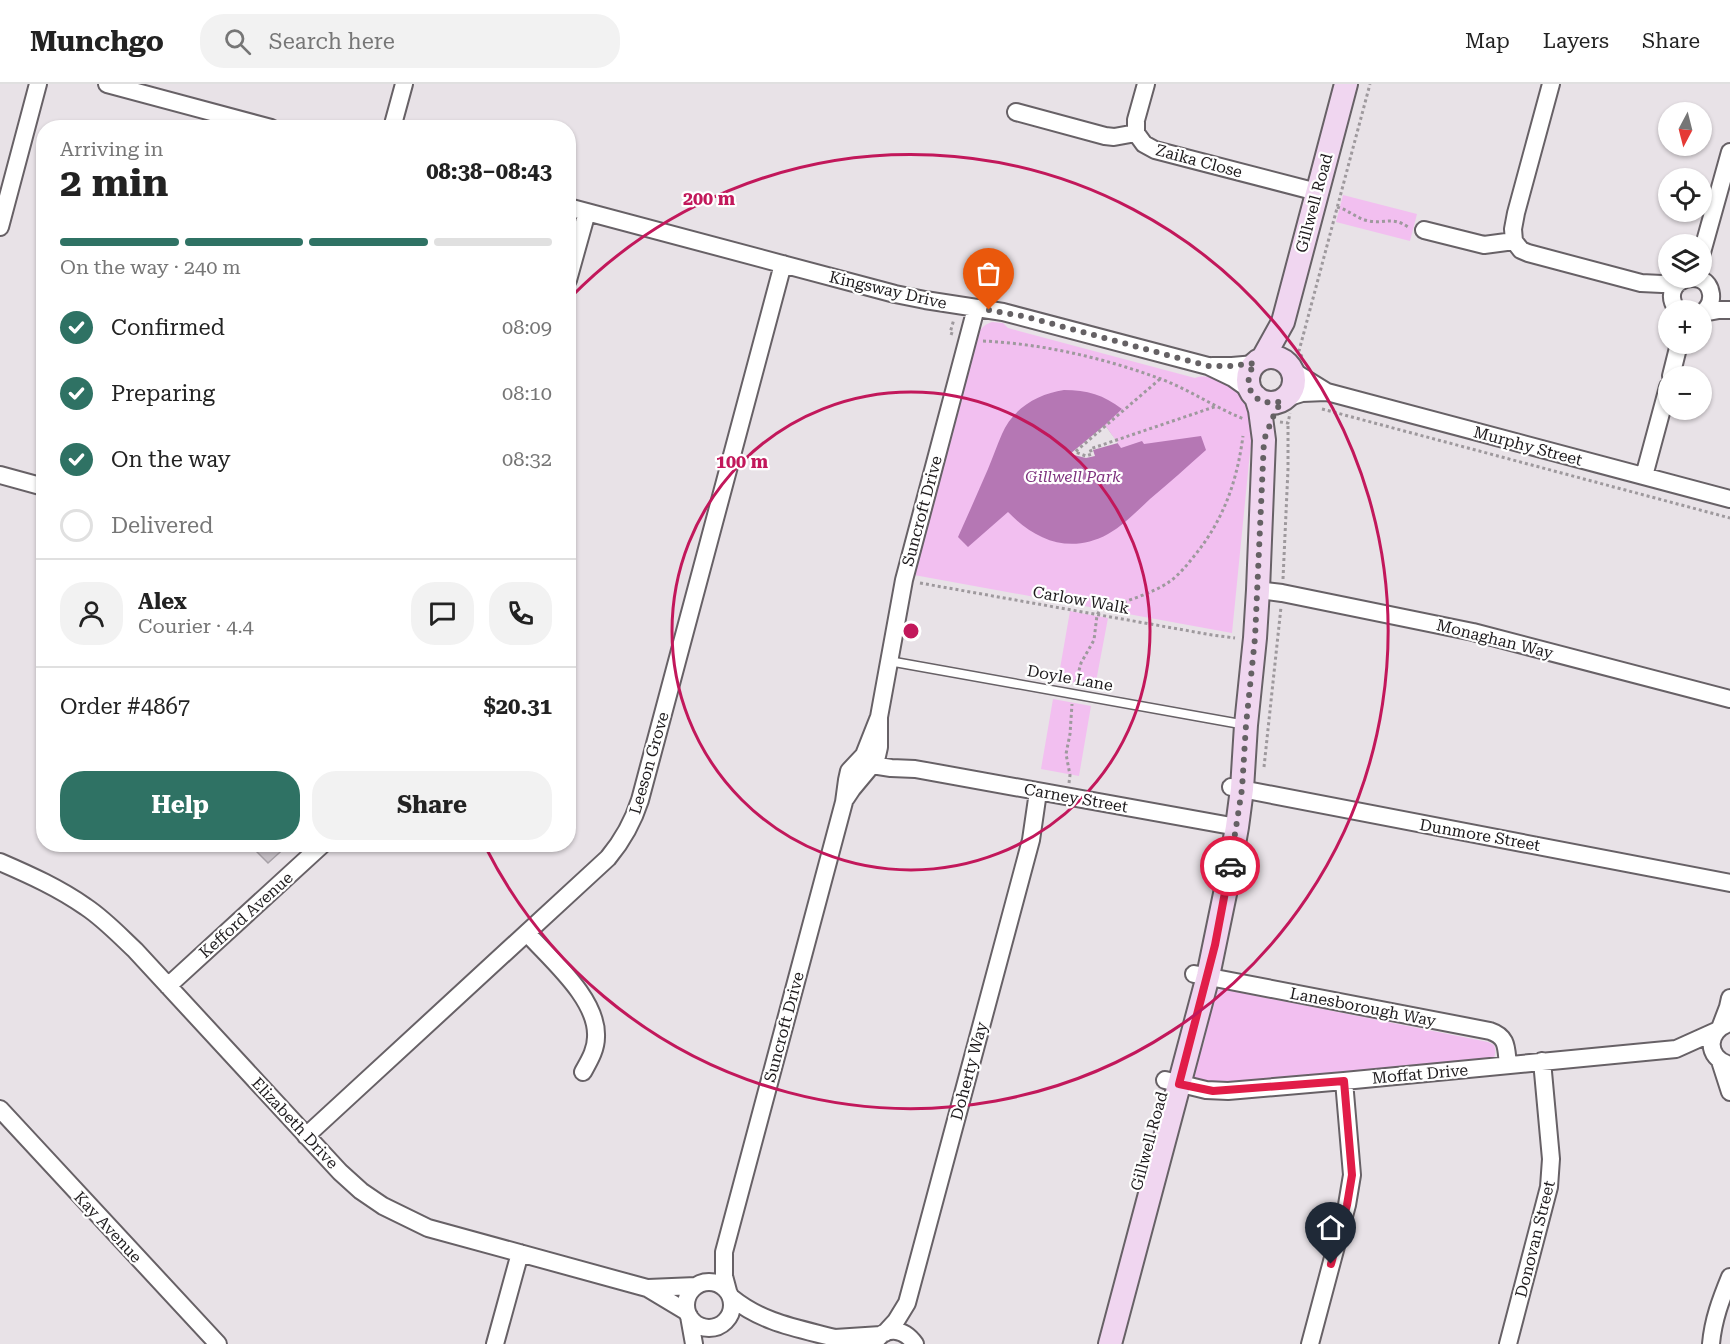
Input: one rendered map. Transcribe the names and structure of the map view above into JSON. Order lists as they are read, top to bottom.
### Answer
{
  "streets": {
    "street": [
      "Zaika Close",
      "Gillwell Road",
      "Kingsway Drive",
      "Murphy Street",
      "Suncroft Drive",
      "Monaghan Way",
      "Leeson Grove",
      "Carney Street",
      "Dunmore Street",
      "Kefford Avenue",
      "Lanesborough Way",
      "Doherty Way",
      "Moffat Drive",
      "Elizabeth Drive",
      "Kay Avenue",
      "Donovan Street"
    ],
    "lane": ["Doyle Lane"],
    "path": ["Carlow Walk"]
  },
  "crossings": [
    ["Zaika Close", "Gillwell Road"],
    ["Gillwell Road", "Kingsway Drive"],
    ["Gillwell Road", "Murphy Street"],
    ["Gillwell Road", "Carlow Walk"],
    ["Gillwell Road", "Monaghan Way"],
    ["Gillwell Road", "Doyle Lane"],
    ["Gillwell Road", "Carney Street"],
    ["Gillwell Road", "Dunmore Street"],
    ["Gillwell Road", "Lanesborough Way"],
    ["Gillwell Road", "Moffat Drive"],
    ["Kingsway Drive", "Murphy Street"],
    ["Kingsway Drive", "Suncroft Drive"],
    ["Kingsway Drive", "Leeson Grove"],
    ["Suncroft Drive", "Carlow Walk"],
    ["Suncroft Drive", "Doyle Lane"],
    ["Suncroft Drive", "Carney Street"],
    ["Suncroft Drive", "Elizabeth Drive"],
    ["Leeson Grove", "Elizabeth Drive"],
    ["Carney Street", "Doherty Way"],
    ["Kefford Avenue", "Elizabeth Drive"],
    ["Lanesborough Way", "Moffat Drive"],
    ["Moffat Drive", "Donovan Street"]
  ],
  "parks": ["Gillwell Park"],
  "north": "bottom",
  "page": {
    "header": "Munchgo",
    "search": "Search here",
    "nav": ["Map", "Layers", "Share"],
    "map_buttons": ["+", "−"],
    "heading": ["2 min", "Arriving in", "08:38–08:43"],
    "panel": [
      "Alex",
      "Courier · 4.4",
      "Order #4867",
      "$20.31"
    ],
    "bar": "On the way · 240 m",
    "list": [
      ["Confirmed", "08:09"],
      ["Preparing", "08:10"],
      ["On the way", "08:32"],
      "Delivered"
    ],
    "buttons": ["Help", "Share"]
  },
  "rings": ["200 m", "100 m"]
}
